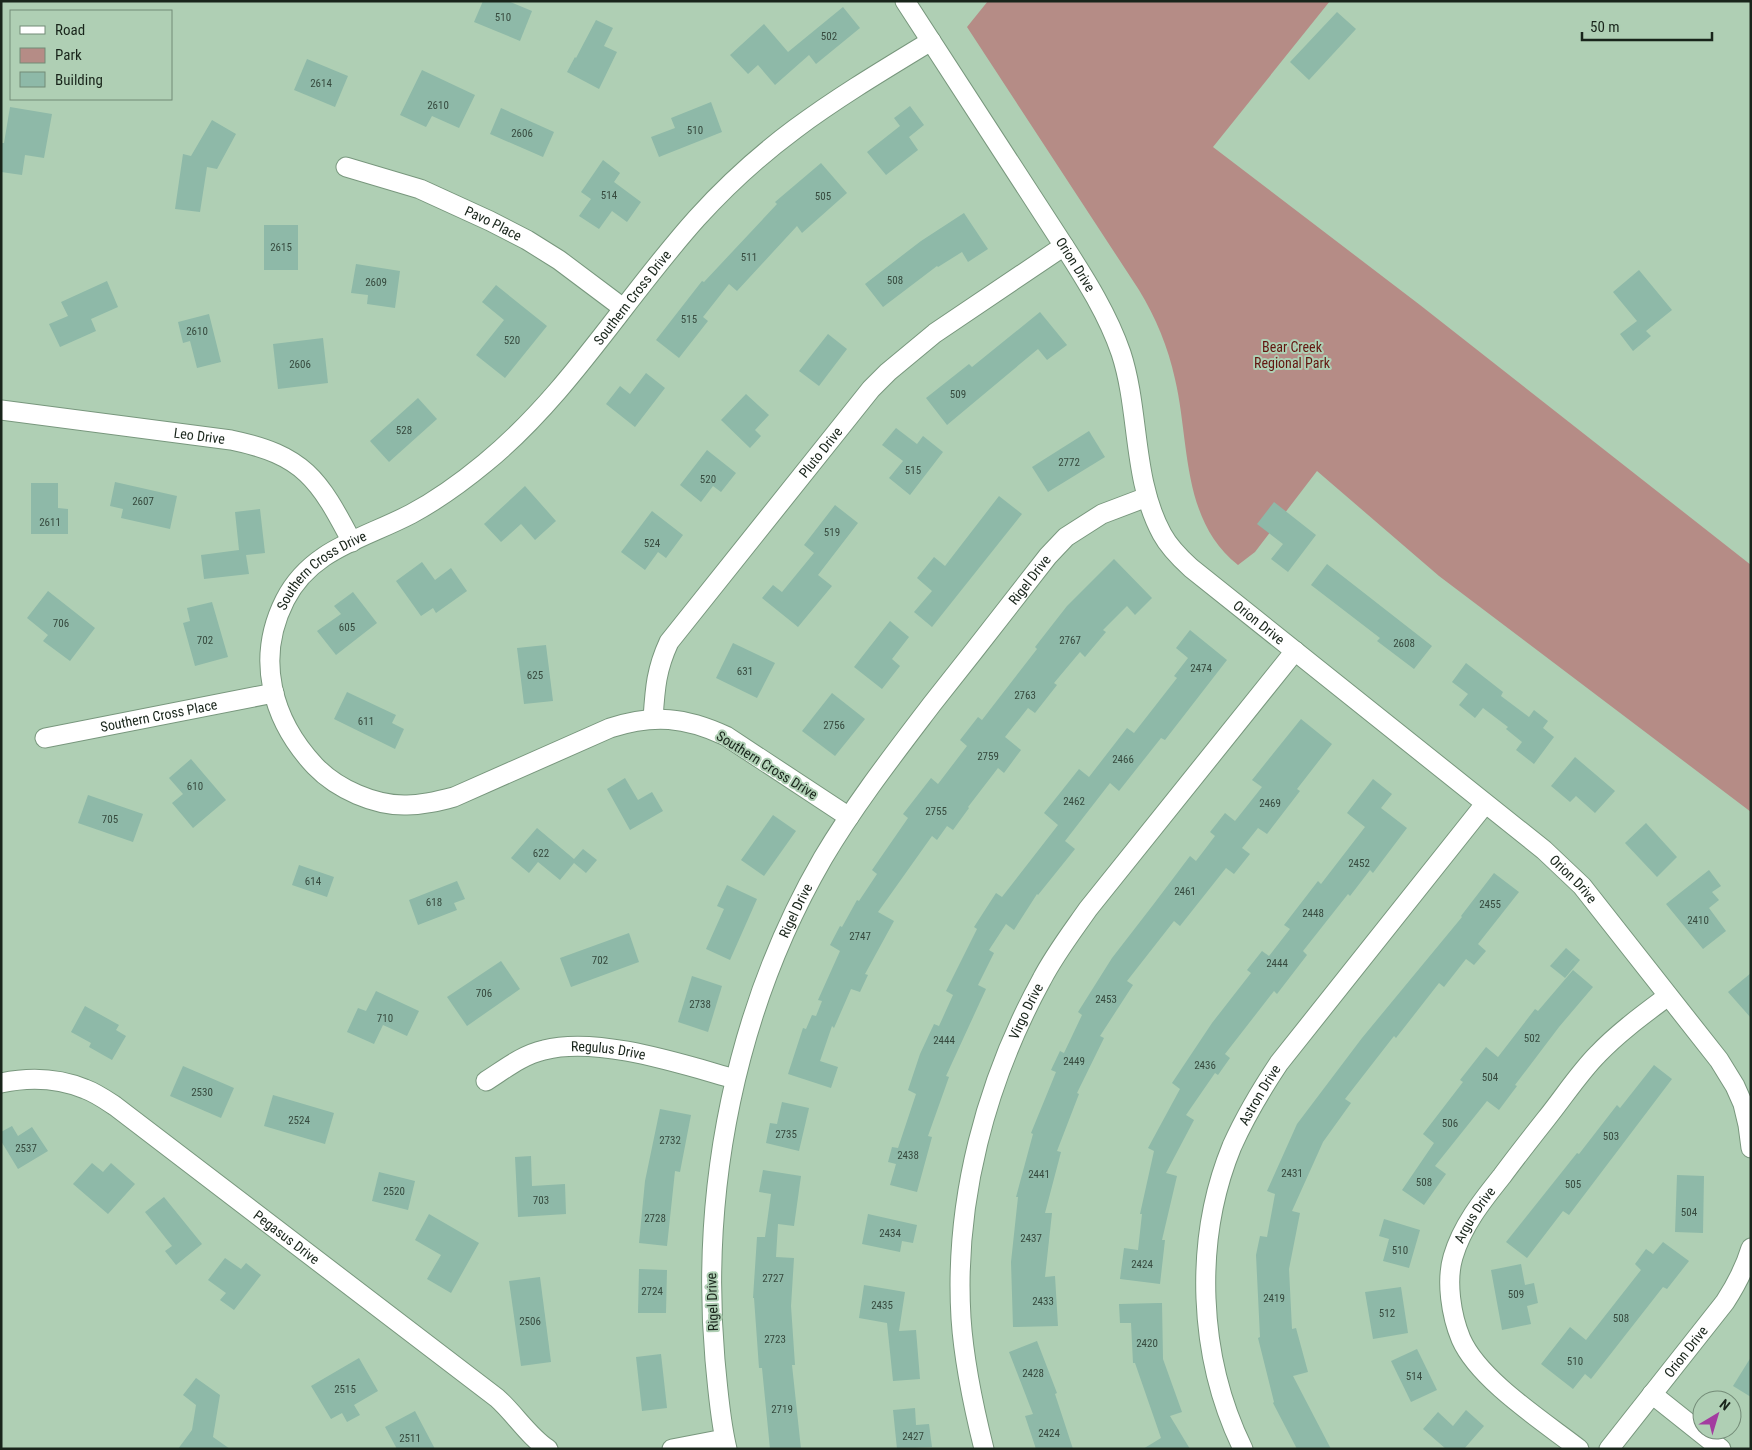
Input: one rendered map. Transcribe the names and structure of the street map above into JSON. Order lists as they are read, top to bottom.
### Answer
{
  "streets": {
    "street": [
      "Pavo Place",
      "Orion Drive",
      "Southern Cross Drive",
      "Leo Drive",
      "Pluto Drive",
      "Rigel Drive",
      "Southern Cross Place",
      "Virgo Drive",
      "Regulus Drive",
      "Astron Drive",
      "Argus Drive",
      "Pegasus Drive"
    ]
  },
  "crossings": [
    ["Pavo Place", "Southern Cross Drive"],
    ["Orion Drive", "Southern Cross Drive"],
    ["Orion Drive", "Pluto Drive"],
    ["Orion Drive", "Rigel Drive"],
    ["Orion Drive", "Virgo Drive"],
    ["Orion Drive", "Astron Drive"],
    ["Orion Drive", "Argus Drive"],
    ["Southern Cross Drive", "Leo Drive"],
    ["Southern Cross Drive", "Pluto Drive"],
    ["Southern Cross Drive", "Rigel Drive"],
    ["Southern Cross Drive", "Southern Cross Place"],
    ["Rigel Drive", "Regulus Drive"]
  ],
  "parks": ["Bear Creek Regional Park"],
  "house_numbers": [
    "510",
    "502",
    "2614",
    "2610",
    "510",
    "2606",
    "514",
    "505",
    "2615",
    "511",
    "508",
    "2609",
    "515",
    "2610",
    "520",
    "2606",
    "509",
    "528",
    "2772",
    "515",
    "520",
    "2607",
    "2611",
    "519",
    "524",
    "706",
    "605",
    "702",
    "2767",
    "2608",
    "2474",
    "631",
    "625",
    "2763",
    "611",
    "2756",
    "2759",
    "2466",
    "610",
    "2462",
    "2469",
    "2755",
    "705",
    "622",
    "2452",
    "614",
    "2461",
    "618",
    "2455",
    "2448",
    "2410",
    "2747",
    "702",
    "2444",
    "706",
    "2453",
    "2738",
    "710",
    "502",
    "2444",
    "2449",
    "2436",
    "504",
    "2530",
    "2524",
    "506",
    "2735",
    "503",
    "2732",
    "2537",
    "2438",
    "2431",
    "2441",
    "508",
    "505",
    "2520",
    "703",
    "504",
    "2728",
    "2434",
    "2437",
    "510",
    "2424",
    "2727",
    "2724",
    "509",
    "2419",
    "2433",
    "2435",
    "512",
    "508",
    "2506",
    "2723",
    "2420",
    "510",
    "2428",
    "514",
    "2515",
    "2719",
    "2424",
    "2427",
    "2511"
  ],
  "legend": ["Road", "Park", "Building"],
  "scale_bar": "50 m",
  "north": "top right"
}
